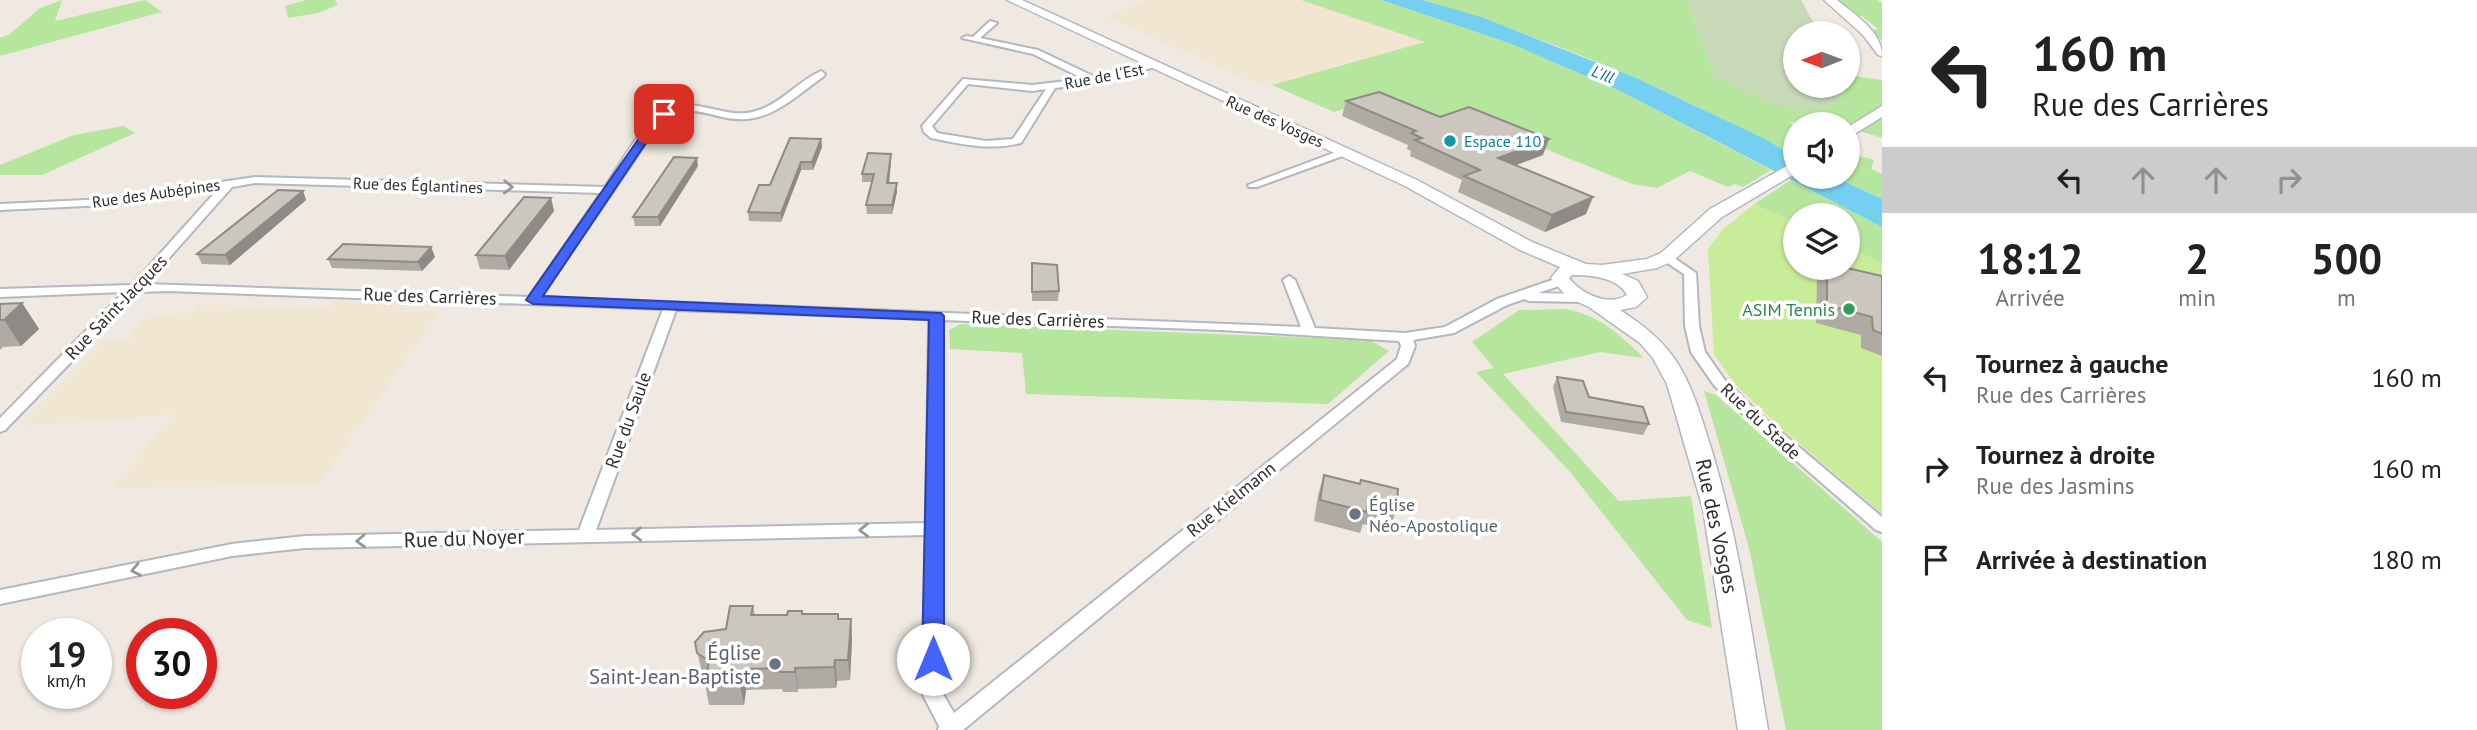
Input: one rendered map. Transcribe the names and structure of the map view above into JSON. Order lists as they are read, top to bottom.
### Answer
{
  "streets": {
    "main road": ["Rue des Vosges"],
    "street": [
      "Rue de l'Est",
      "Rue des Églantines",
      "Rue des Aubépines",
      "Rue des Carrières",
      "Rue Saint-Jacques",
      "Rue du Saule",
      "Rue du Stade",
      "Rue Kielmann",
      "Rue du Noyer"
    ]
  },
  "crossings": [
    ["Rue de l'Est", "Rue des Vosges"],
    ["Rue des Églantines", "Rue des Aubépines"],
    ["Rue des Églantines", "Rue Saint-Jacques"],
    ["Rue des Aubépines", "Rue Saint-Jacques"],
    ["Rue des Carrières", "Rue Saint-Jacques"],
    ["Rue des Carrières", "Rue du Saule"],
    ["Rue des Carrières", "Rue Kielmann"],
    ["Rue du Saule", "Rue du Noyer"]
  ],
  "one_way": ["Rue des Églantines", "Rue du Noyer"],
  "water": ["L'Ill"],
  "places": [
    "Espace 110",
    "ASIM Tennis",
    "Église Néo-Apostolique",
    "Église Saint-Jean-Baptiste"
  ],
  "north": "left",
  "page": {
    "turn": ["160 m", "Rue des Carrières"],
    "eta": [
      "18:12",
      "Arrivée",
      "2",
      "min",
      "500",
      "m"
    ],
    "list": [
      {
        "name": "Tournez à gauche",
        "note": "Rue des Carrières",
        "value": "160 m"
      },
      {
        "name": "Tournez à droite",
        "note": "Rue des Jasmins",
        "value": "160 m"
      },
      {
        "name": "Arrivée à destination",
        "value": "180 m"
      }
    ],
    "speed": "19 km/h",
    "limit": "30"
  }
}
